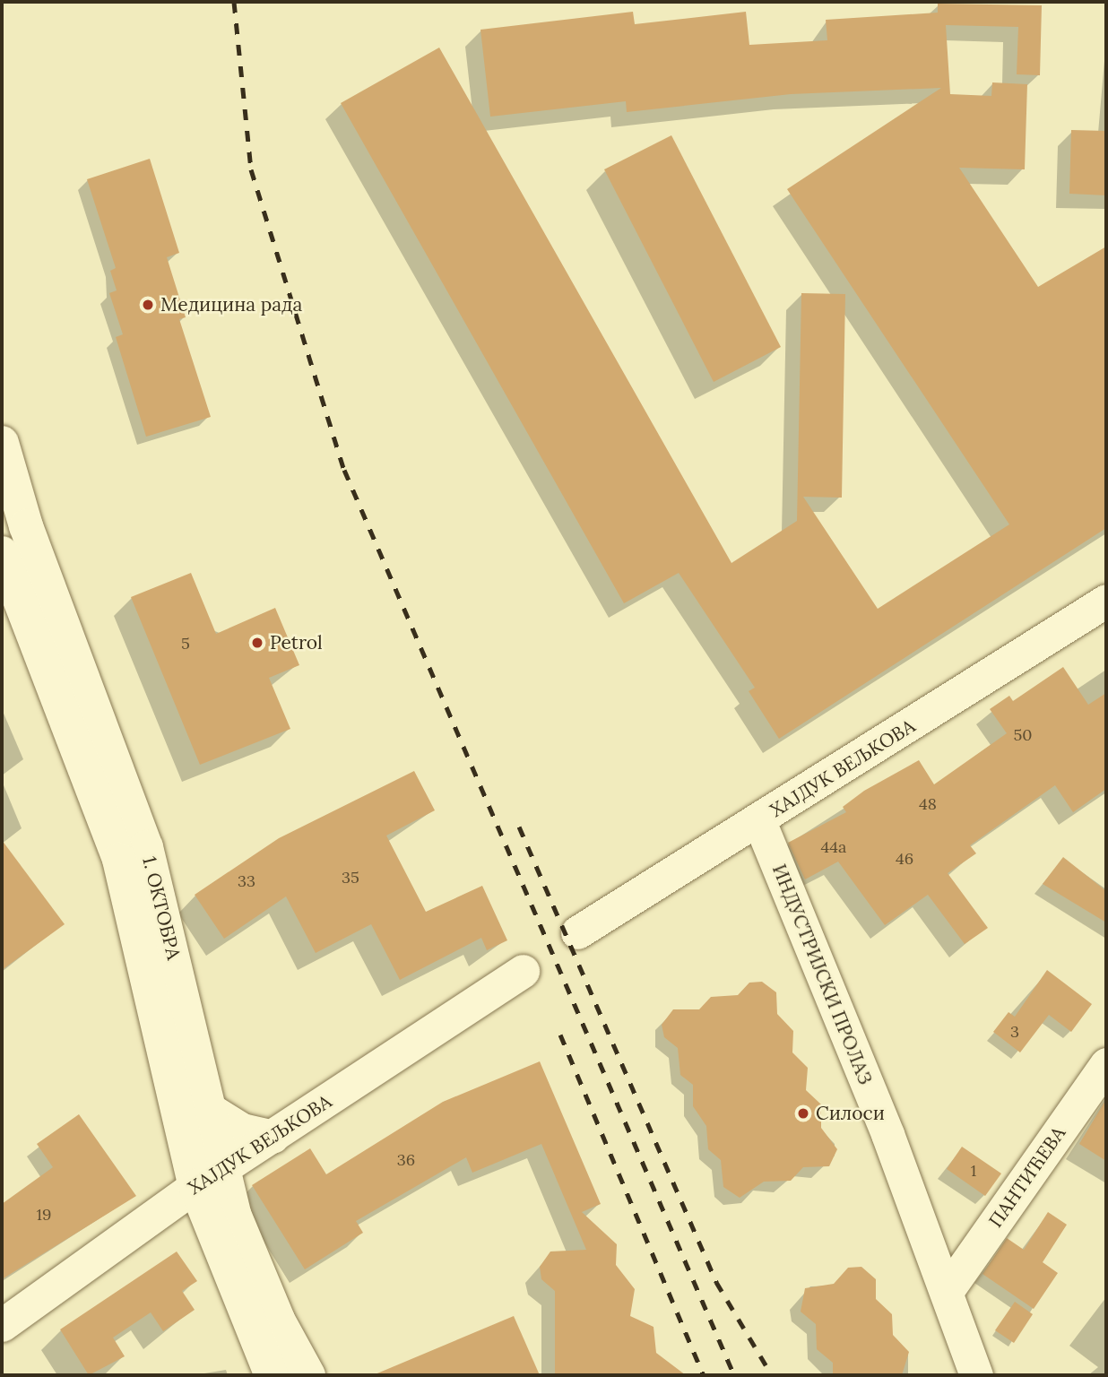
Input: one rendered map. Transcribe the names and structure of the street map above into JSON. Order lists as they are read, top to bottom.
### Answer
{
  "streets": {
    "main road": ["1. ОКТОБРА"],
    "street": ["ХАЈДУК ВЕЉКОВА", "ИНДУСТРИЈСКИ ПРОЛАЗ", "ПАНТИЋЕВА"]
  },
  "crossings": [
    ["ХАЈДУК ВЕЉКОВА", "1. ОКТОБРА"],
    ["ХАЈДУК ВЕЉКОВА", "ИНДУСТРИЈСКИ ПРОЛАЗ"],
    ["ИНДУСТРИЈСКИ ПРОЛАЗ", "ПАНТИЋЕВА"]
  ],
  "places": ["Медицина рада", "Petrol", "Силоси"],
  "house_numbers": [
    "5",
    "50",
    "48",
    "44a",
    "46",
    "35",
    "33",
    "3",
    "36",
    "1",
    "19"
  ]
}
